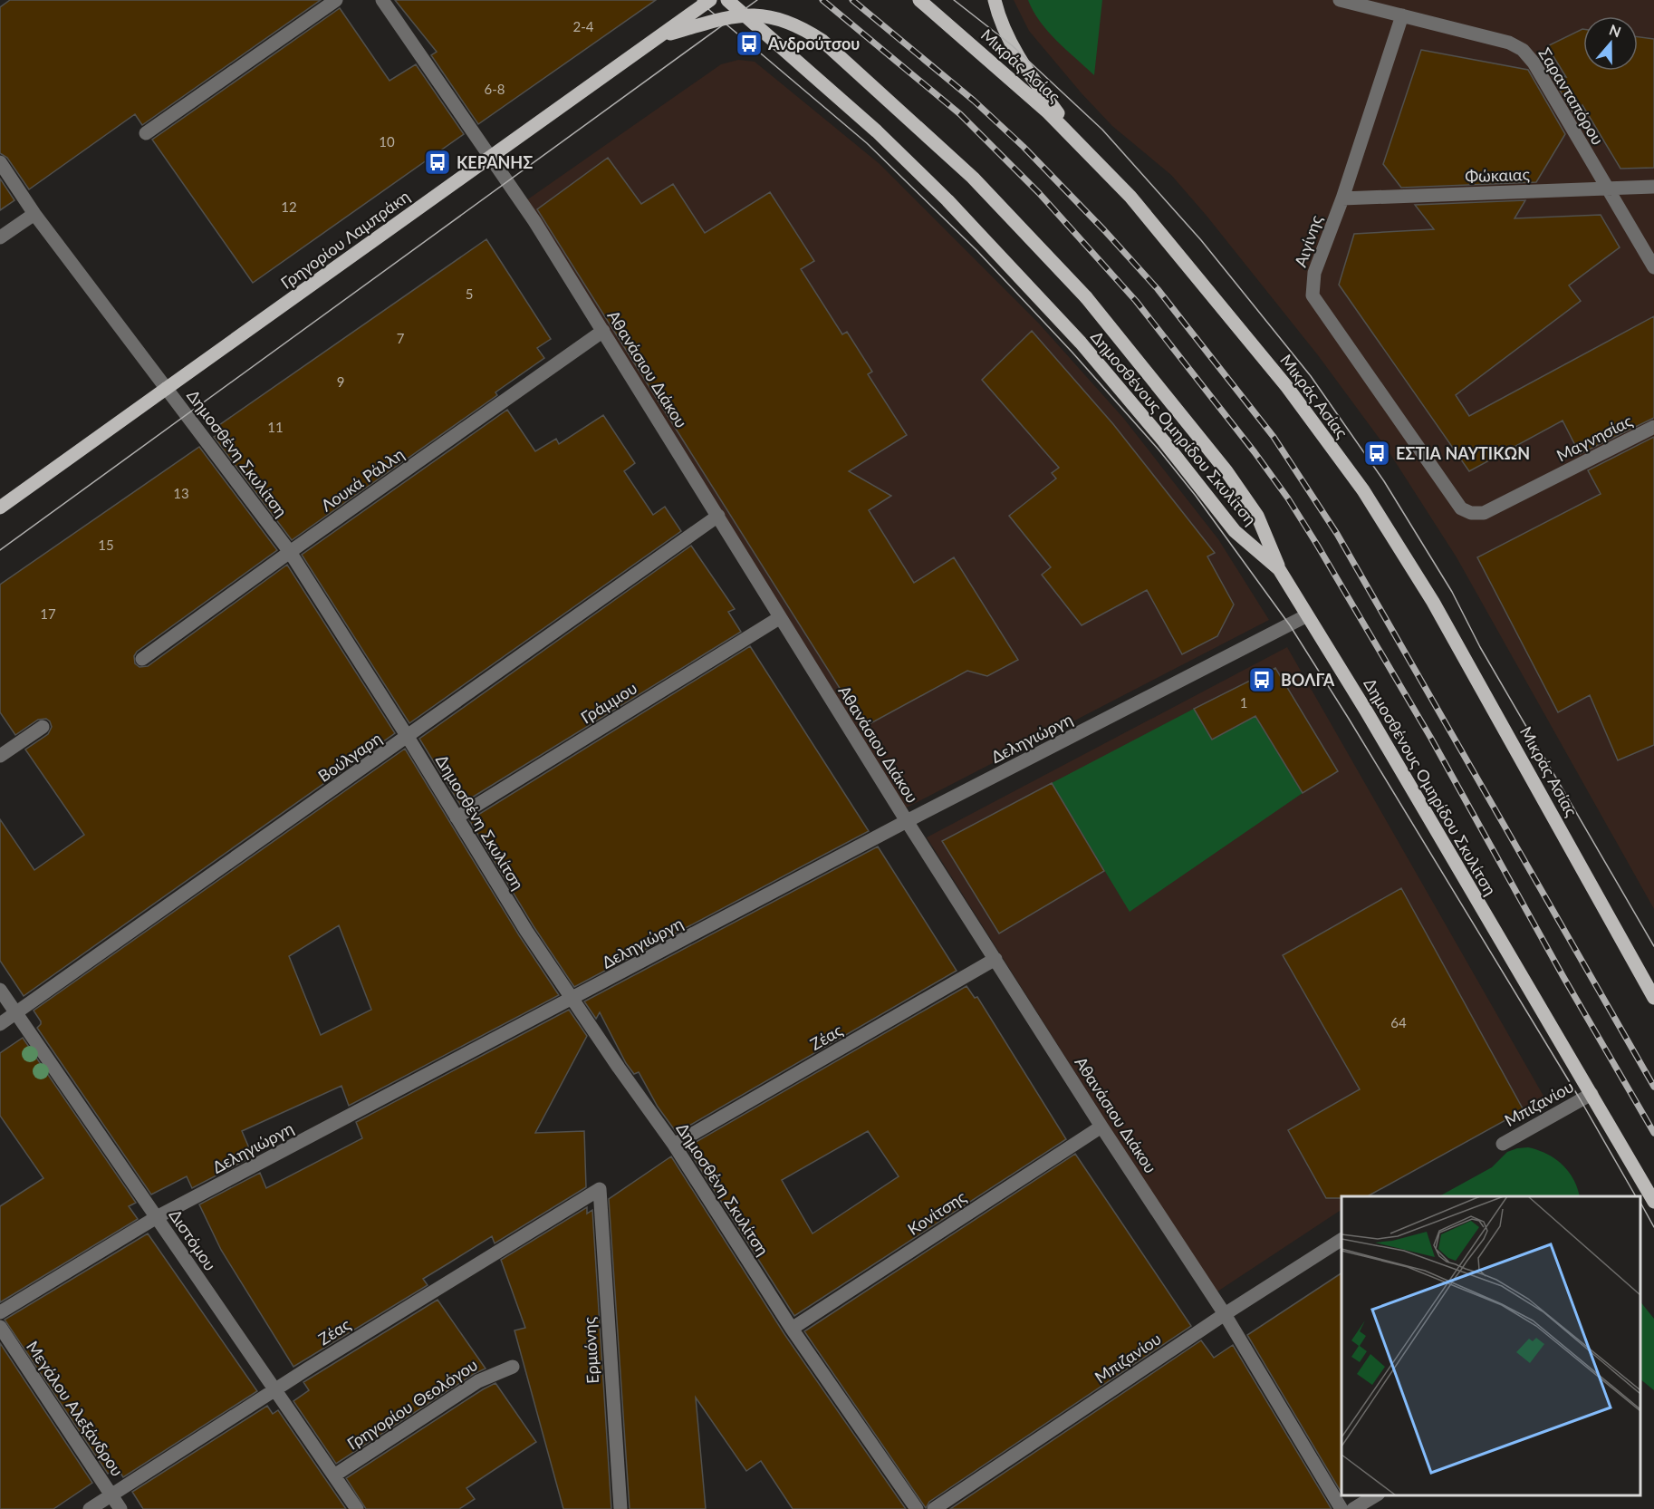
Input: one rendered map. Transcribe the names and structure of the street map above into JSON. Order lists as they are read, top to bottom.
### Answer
{
  "streets": {
    "main road": ["Μικράς Ασίας", "Γρηγορίου Λαμπράκη", "Δημοσθένους Ομηρίδου Σκυλίτση"],
    "street": [
      "Σαρανταπόρου",
      "Φώκαιας",
      "Αιγίνης",
      "Αθανάσιου Διάκου",
      "Μαγνησίας",
      "Δημοσθένη Σκυλίτση",
      "Λουκά Ράλλη",
      "Γράμμου",
      "Δεληγιώργη",
      "Βούλγαρη",
      "Ζέας",
      "Μπιζανίου",
      "Κονίτσης",
      "Διστόμου",
      "Ερμιόνης",
      "Γρηγορίου Θεολόγου",
      "Μεγάλου Αλεξάνδρου"
    ]
  },
  "crossings": [
    ["Σαρανταπόρου", "Φώκαιας"],
    ["Σαρανταπόρου", "Αιγίνης"],
    ["Φώκαιας", "Αιγίνης"],
    ["Γρηγορίου Λαμπράκη", "Δημοσθένη Σκυλίτση"],
    ["Αιγίνης", "Μαγνησίας"],
    ["Αθανάσιου Διάκου", "Λουκά Ράλλη"],
    ["Αθανάσιου Διάκου", "Γράμμου"],
    ["Αθανάσιου Διάκου", "Δεληγιώργη"],
    ["Αθανάσιου Διάκου", "Βούλγαρη"],
    ["Αθανάσιου Διάκου", "Ζέας"],
    ["Αθανάσιου Διάκου", "Μπιζανίου"],
    ["Αθανάσιου Διάκου", "Κονίτσης"],
    ["Δημοσθένους Ομηρίδου Σκυλίτση", "Δεληγιώργη"],
    ["Δημοσθένους Ομηρίδου Σκυλίτση", "Μπιζανίου"],
    ["Δημοσθένη Σκυλίτση", "Λουκά Ράλλη"],
    ["Δημοσθένη Σκυλίτση", "Γράμμου"],
    ["Δημοσθένη Σκυλίτση", "Δεληγιώργη"],
    ["Δημοσθένη Σκυλίτση", "Βούλγαρη"],
    ["Δημοσθένη Σκυλίτση", "Ζέας"],
    ["Δημοσθένη Σκυλίτση", "Κονίτσης"],
    ["Δεληγιώργη", "Διστόμου"],
    ["Βούλγαρη", "Διστόμου"],
    ["Ζέας", "Διστόμου"],
    ["Ζέας", "Ερμιόνης"],
    ["Ζέας", "Μεγάλου Αλεξάνδρου"],
    ["Διστόμου", "Γρηγορίου Θεολόγου"]
  ],
  "places": {
    "bus stop": [
      "Ανδρούτσου",
      "ΚΕΡΑΝΗΣ",
      "ΕΣΤΙΑ ΝΑΥΤΙΚΩΝ",
      "ΒΟΛΓΑ"
    ]
  },
  "house_numbers": [
    "2-4",
    "6-8",
    "10",
    "12",
    "5",
    "7",
    "9",
    "11",
    "13",
    "15",
    "17",
    "1",
    "64"
  ],
  "north": "top"
}
